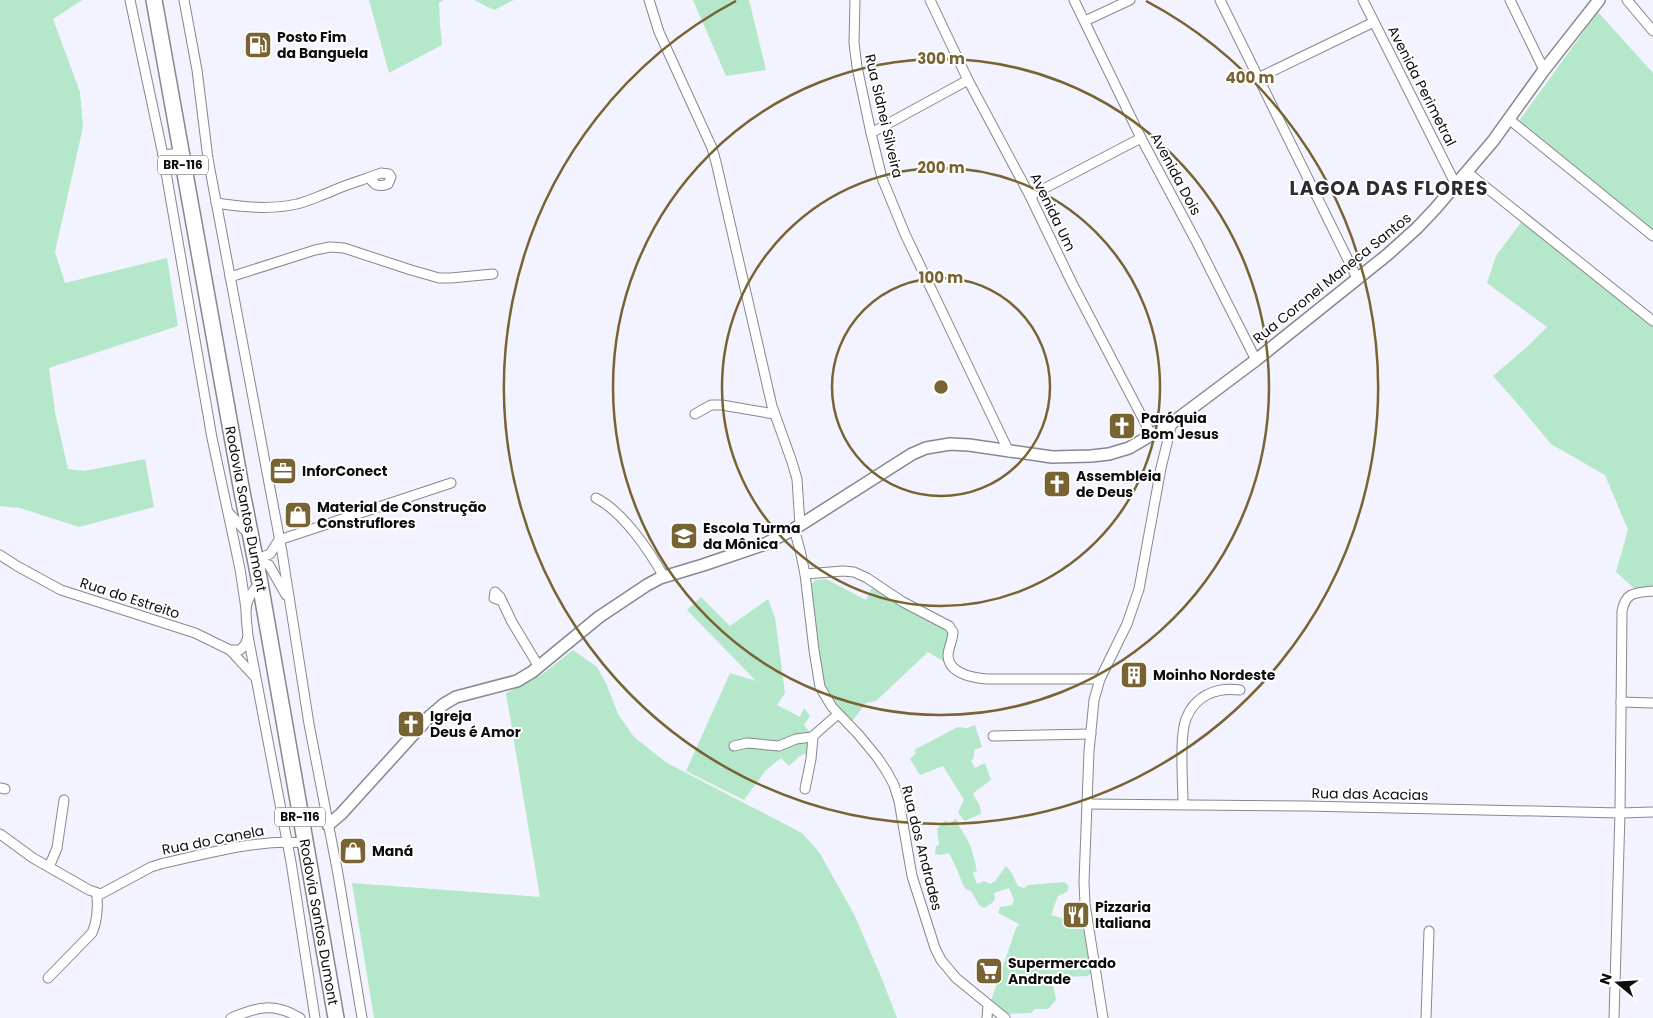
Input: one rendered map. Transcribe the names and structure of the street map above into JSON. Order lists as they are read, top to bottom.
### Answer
{
  "streets": {
    "highway": ["BR-116", "Rodovia Santos Dumont"],
    "street": [
      "Avenida Perimetral",
      "Rua Sidnei Silveira",
      "Avenida Dois",
      "Avenida Um",
      "Rua Coronel Maneca Santos",
      "Rua do Estreito",
      "Rua das Acacias",
      "Rua do Canela",
      "Rua dos Andrades"
    ]
  },
  "crossings": [
    ["Avenida Perimetral", "Rua Coronel Maneca Santos"],
    ["Rua Sidnei Silveira", "Rua Coronel Maneca Santos"],
    ["Avenida Dois", "Rua Coronel Maneca Santos"],
    ["Avenida Um", "Rua Coronel Maneca Santos"],
    ["Rua Coronel Maneca Santos", "Rua dos Andrades"],
    ["Rodovia Santos Dumont", "Rua do Canela"]
  ],
  "districts": ["LAGOA DAS FLORES"],
  "places": {
    "fuel station": ["Posto Fim da Banguela"],
    "church": ["Paróquia Bom Jesus", "Assembleia de Deus", "Igreja Deus é Amor"],
    "office": ["InforConect"],
    "shop": ["Material de Construção Construflores", "Maná"],
    "school or university": ["Escola Turma da Mônica"],
    "building": ["Moinho Nordeste"],
    "restaurant": ["Pizzaria Italiana"],
    "supermarket": ["Supermercado Andrade"]
  },
  "north": "left",
  "rings": [
    "300 m",
    "400 m",
    "200 m",
    "100 m"
  ]
}
